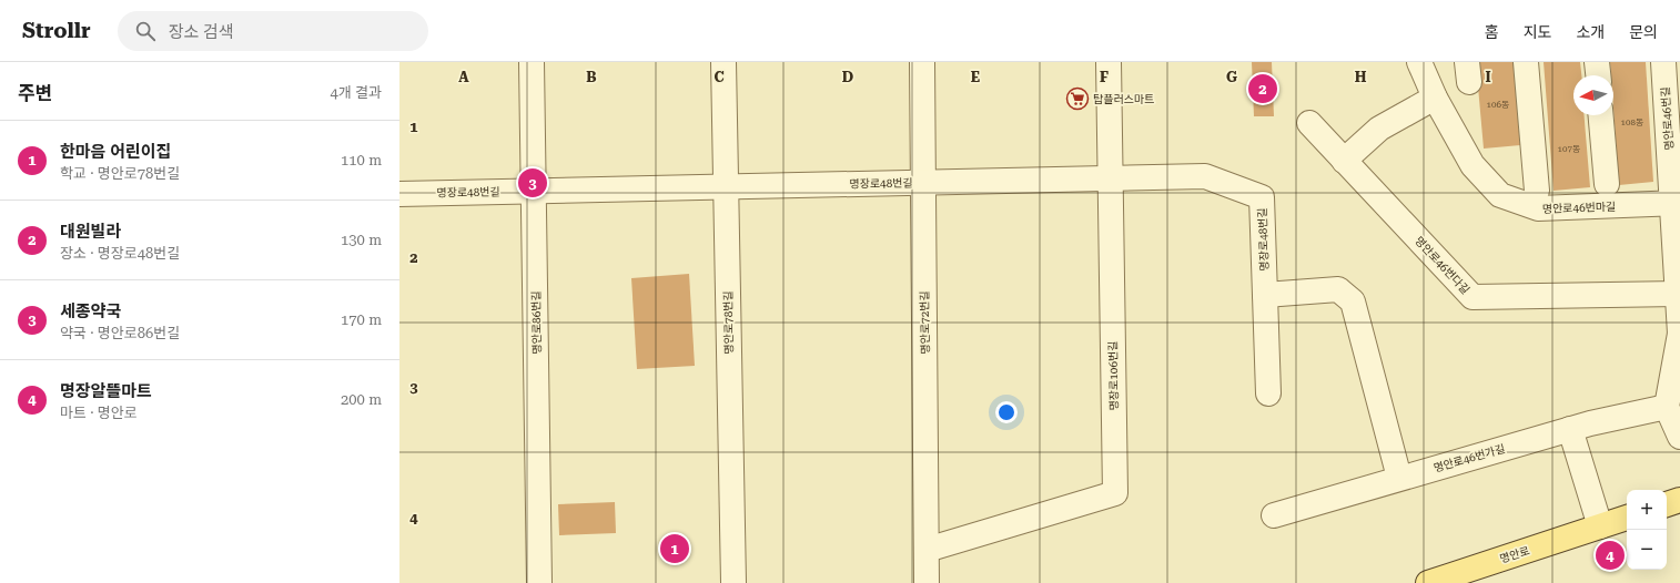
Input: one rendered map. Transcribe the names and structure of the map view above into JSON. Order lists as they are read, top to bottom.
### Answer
{
  "streets": {
    "main road": ["명안로"],
    "street": [
      "명안로46번길",
      "명장로48번길",
      "명안로46번마길",
      "명안로46번다길",
      "명안로86번길",
      "명안로78번길",
      "명안로72번길",
      "명장로106번길",
      "명안로46번가길"
    ]
  },
  "crossings": [
    ["명안로46번길", "명안로46번마길"],
    ["명안로46번길", "명안로46번다길"],
    ["명안로46번길", "명안로46번가길"],
    ["명장로48번길", "명안로86번길"],
    ["명장로48번길", "명안로78번길"],
    ["명장로48번길", "명안로72번길"],
    ["명장로48번길", "명장로106번길"],
    ["명안로72번길", "명장로106번길"]
  ],
  "places": {
    "supermarket": ["탑플러스마트"]
  },
  "house_numbers": ["106동", "108동", "107동"],
  "north": "left",
  "page": {
    "header": "Strollr",
    "search": "장소 검색",
    "nav": [
      "홈",
      "지도",
      "소개",
      "문의"
    ],
    "heading": ["주변", "4개 결과"],
    "pins": [
      "2",
      "3",
      "1",
      "4"
    ],
    "list": [
      {
        "mark": "1",
        "name": "한마음 어린이집",
        "note": "학교 · 명안로78번길",
        "value": "110 m"
      },
      {
        "mark": "2",
        "name": "대원빌라",
        "note": "장소 · 명장로48번길",
        "value": "130 m"
      },
      {
        "mark": "3",
        "name": "세종약국",
        "note": "약국 · 명안로86번길",
        "value": "170 m"
      },
      {
        "mark": "4",
        "name": "명장알뜰마트",
        "note": "마트 · 명안로",
        "value": "200 m"
      }
    ],
    "map_buttons": ["+", "−"]
  },
  "grid": {
    "columns": [
      "A",
      "B",
      "C",
      "D",
      "E",
      "F",
      "G",
      "H",
      "I"
    ],
    "rows": [
      "1",
      "2",
      "3",
      "4"
    ]
  }
}
